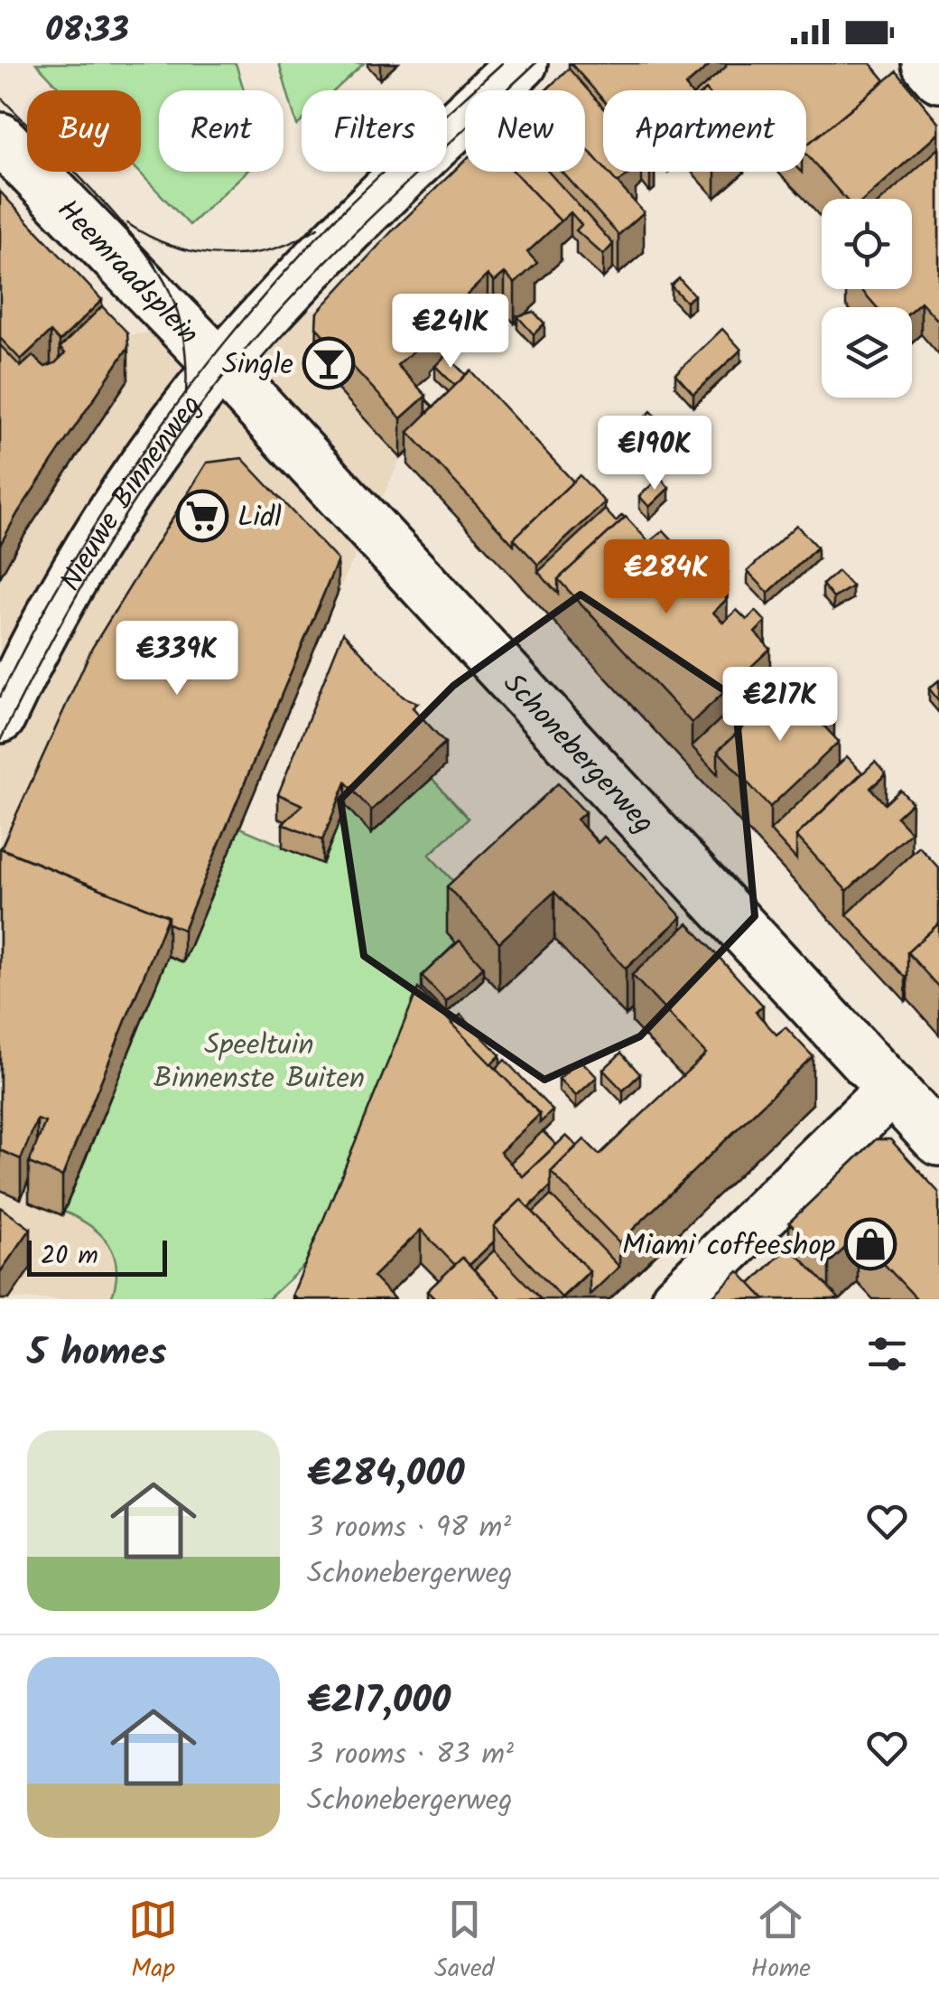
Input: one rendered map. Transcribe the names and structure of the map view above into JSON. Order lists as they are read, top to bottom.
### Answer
{
  "streets": {
    "street": ["Heemraadsplein", "Nieuwe Binnenweg", "Schonebergerweg"]
  },
  "crossings": [
    ["Heemraadsplein", "Nieuwe Binnenweg"],
    ["Heemraadsplein", "Schonebergerweg"],
    ["Nieuwe Binnenweg", "Schonebergerweg"]
  ],
  "parks": ["Speeltuin Binnenste Buiten"],
  "places": {
    "bar": ["Single"],
    "supermarket": ["Lidl"],
    "shop": ["Miami coffeeshop"]
  },
  "scale_bar": "20 m",
  "page": {
    "status": "08:33",
    "chip": [
      "Buy",
      "Rent",
      "Filters",
      "New",
      "Apartment"
    ],
    "price": [
      "€241K",
      "€190K",
      "€284K",
      "€339K",
      "€217K"
    ],
    "scale": "20 m",
    "heading": "5 homes",
    "list": [
      {
        "name": "€284,000",
        "note": "3 rooms · 98 m² · Schonebergerweg"
      },
      {
        "name": "€217,000",
        "note": "3 rooms · 83 m² · Schonebergerweg"
      }
    ],
    "tabs": ["Map", "Saved", "Home"]
  }
}
